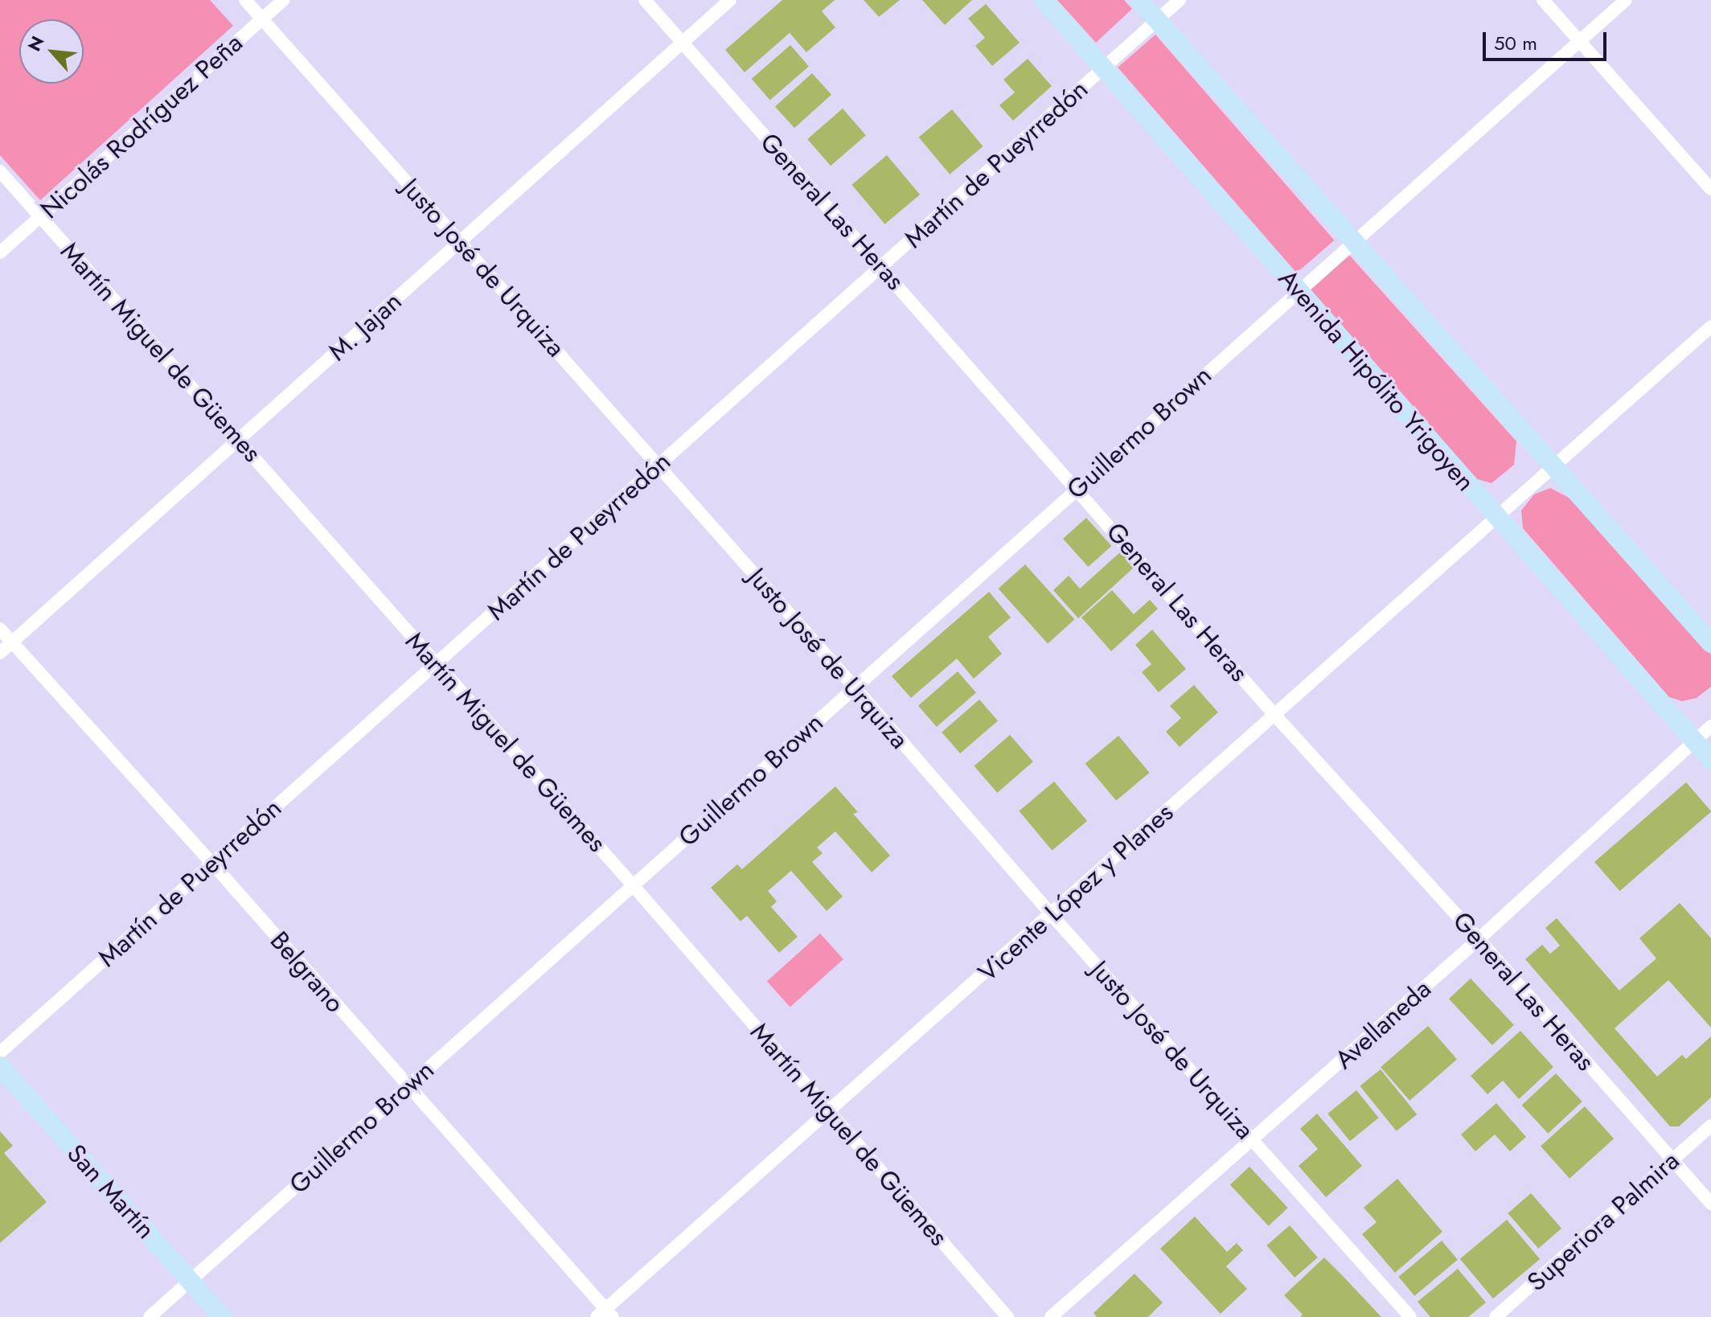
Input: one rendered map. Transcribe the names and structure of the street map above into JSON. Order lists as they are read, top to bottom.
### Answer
{
  "streets": {
    "main road": ["Avenida Hipólito Yrigoyen", "San Martín"],
    "street": [
      "Nicolás Rodríguez Peña",
      "Martín de Pueyrredón",
      "General Las Heras",
      "Justo José de Urquiza",
      "M. Jajan",
      "Martín Miguel de Güemes",
      "Guillermo Brown",
      "Vicente López y Planes",
      "Belgrano",
      "Avellaneda",
      "Superiora Palmira"
    ]
  },
  "crossings": [
    ["Nicolás Rodríguez Peña", "Justo José de Urquiza"],
    ["Nicolás Rodríguez Peña", "Martín Miguel de Güemes"],
    ["Martín de Pueyrredón", "General Las Heras"],
    ["Martín de Pueyrredón", "Justo José de Urquiza"],
    ["Martín de Pueyrredón", "Martín Miguel de Güemes"],
    ["Martín de Pueyrredón", "Avenida Hipólito Yrigoyen"],
    ["Martín de Pueyrredón", "Belgrano"],
    ["General Las Heras", "M. Jajan"],
    ["General Las Heras", "Guillermo Brown"],
    ["General Las Heras", "Vicente López y Planes"],
    ["General Las Heras", "Avellaneda"],
    ["General Las Heras", "Superiora Palmira"],
    ["Justo José de Urquiza", "M. Jajan"],
    ["Justo José de Urquiza", "Guillermo Brown"],
    ["Justo José de Urquiza", "Vicente López y Planes"],
    ["Justo José de Urquiza", "Avellaneda"],
    ["M. Jajan", "Martín Miguel de Güemes"],
    ["M. Jajan", "Belgrano"],
    ["Martín Miguel de Güemes", "Guillermo Brown"],
    ["Martín Miguel de Güemes", "Vicente López y Planes"],
    ["Avenida Hipólito Yrigoyen", "Guillermo Brown"],
    ["Avenida Hipólito Yrigoyen", "Vicente López y Planes"],
    ["Avenida Hipólito Yrigoyen", "Avellaneda"],
    ["Guillermo Brown", "Belgrano"],
    ["Guillermo Brown", "San Martín"],
    ["Vicente López y Planes", "Belgrano"]
  ],
  "scale_bar": "50 m",
  "north": "top left"
}
